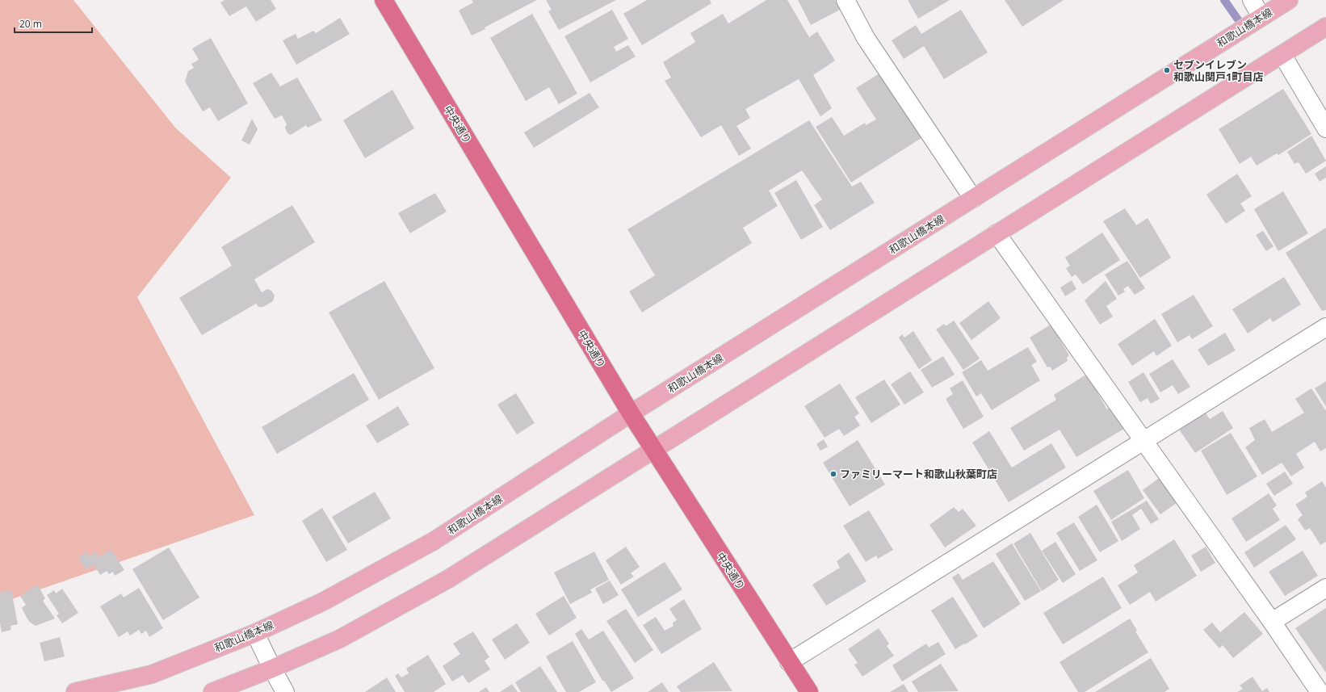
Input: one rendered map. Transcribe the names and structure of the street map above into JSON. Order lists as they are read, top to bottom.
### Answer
{
  "streets": {
    "highway": ["中央通り"],
    "main road": ["和歌山橋本線"]
  },
  "crossings": [
    ["和歌山橋本線", "中央通り"]
  ],
  "places": ["セブンイレブン 和歌山関戸1町目店", "ファミリーマート和歌山秋葉町店"],
  "scale_bar": "20 m"
}
